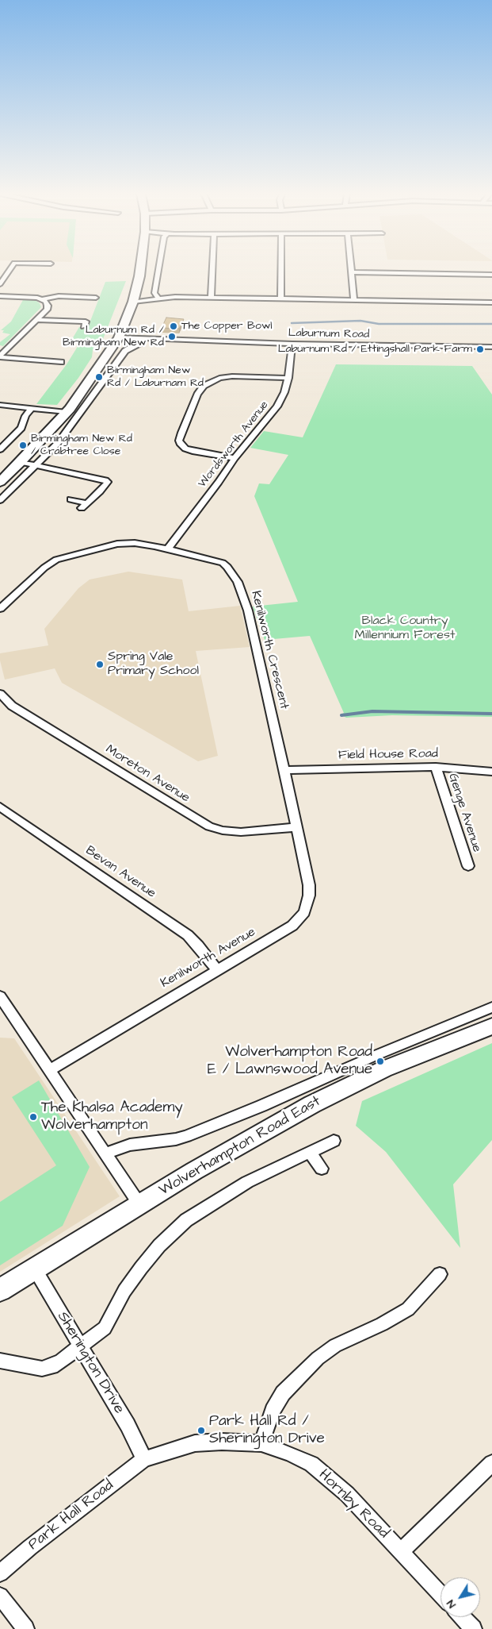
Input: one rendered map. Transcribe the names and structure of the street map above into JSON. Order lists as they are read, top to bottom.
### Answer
{
  "streets": {
    "main road": ["Wolverhampton Road East"],
    "street": [
      "Laburnum Road",
      "Wordsworth Avenue",
      "Kenilworth Crescent",
      "Field House Road",
      "Moreton Avenue",
      "Genge Avenue",
      "Bevan Avenue",
      "Kenilworth Avenue",
      "Sherington Drive",
      "Hornby Road",
      "Park Hall Road"
    ]
  },
  "crossings": [
    ["Laburnum Road", "Wordsworth Avenue"],
    ["Wordsworth Avenue", "Kenilworth Crescent"],
    ["Kenilworth Crescent", "Field House Road"],
    ["Kenilworth Crescent", "Moreton Avenue"],
    ["Kenilworth Crescent", "Kenilworth Avenue"],
    ["Field House Road", "Genge Avenue"],
    ["Moreton Avenue", "Kenilworth Avenue"],
    ["Bevan Avenue", "Kenilworth Avenue"],
    ["Wolverhampton Road East", "Sherington Drive"],
    ["Sherington Drive", "Hornby Road"],
    ["Sherington Drive", "Park Hall Road"],
    ["Hornby Road", "Park Hall Road"]
  ],
  "parks": ["Black Country Millennium Forest"],
  "places": [
    "The Copper Bowl",
    "Laburnum Rd / Birmingham New Rd",
    "Laburnum Rd / Ettingshall Park Farm",
    "Birmingham New Rd / Laburnam Rd",
    "Birmingham New Rd / Crabtree Close",
    "Spring Vale Primary School",
    "Wolverhampton Road E / Lawnswood Avenue",
    "The Khalsa Academy Wolverhampton",
    "Park Hall Rd / Sherington Drive"
  ],
  "north": "bottom left"
}
